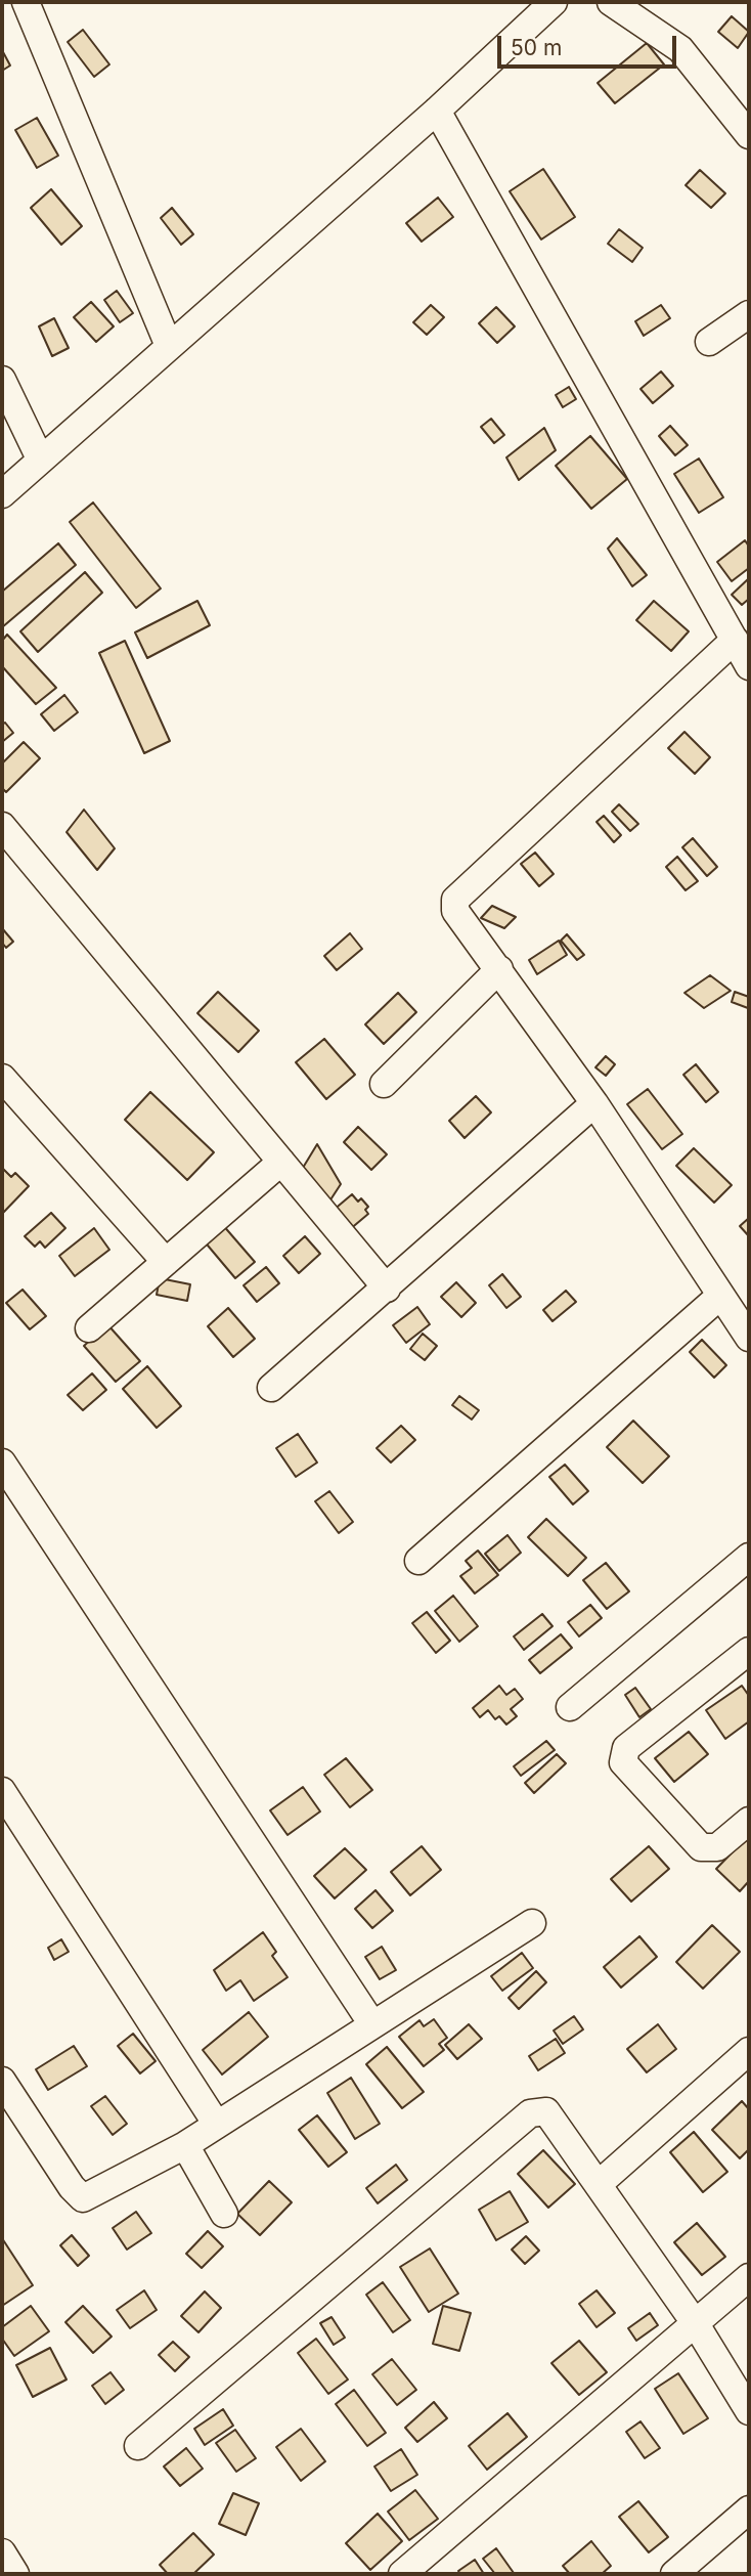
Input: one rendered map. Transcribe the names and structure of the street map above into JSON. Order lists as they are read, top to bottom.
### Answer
{
  "scale_bar": "50 m"
}
